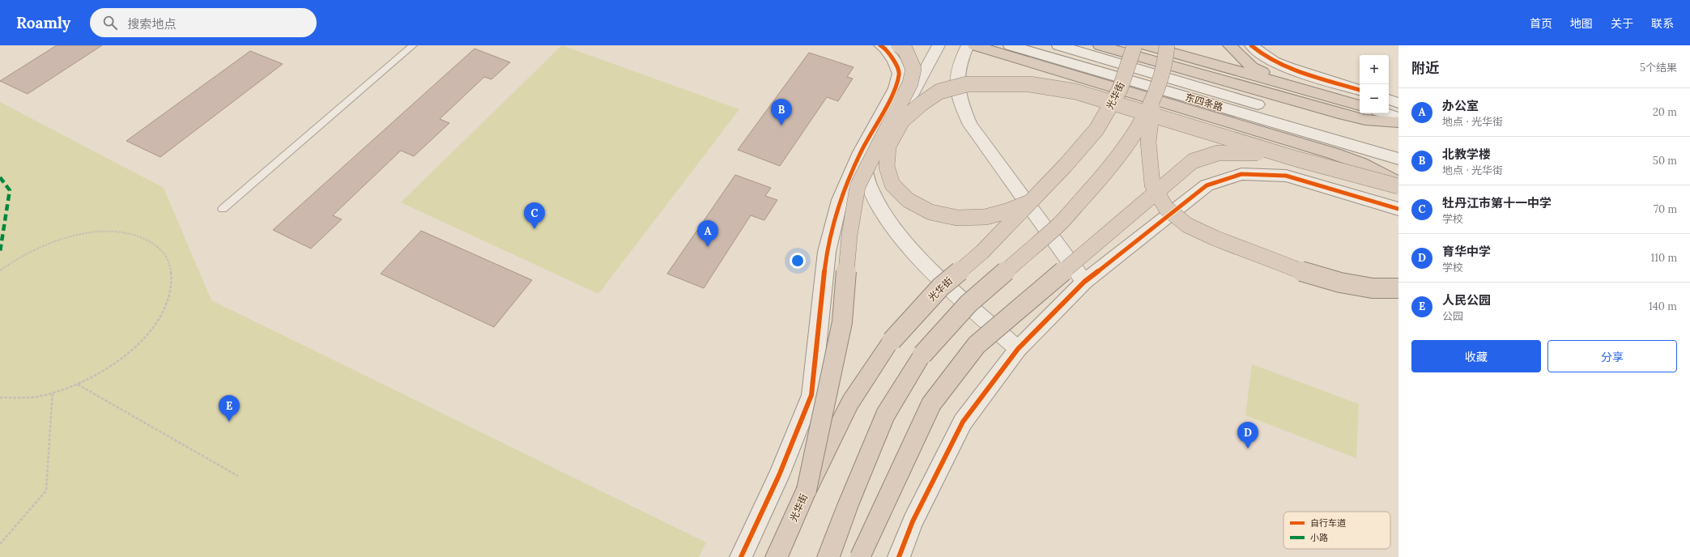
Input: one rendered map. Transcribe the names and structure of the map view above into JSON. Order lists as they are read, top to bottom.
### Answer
{
  "streets": {
    "highway": ["光华街"],
    "street": ["东四条路"]
  },
  "legend": ["自行车道", "小路"],
  "page": {
    "header": "Roamly",
    "search": "搜索地点",
    "nav": [
      "首页",
      "地图",
      "关于",
      "联系"
    ],
    "heading": ["附近", "5个结果"],
    "map_buttons": ["+", "−"],
    "list": [
      {
        "mark": "A",
        "name": "办公室",
        "note": "地点 · 光华街",
        "value": "20 m"
      },
      {
        "mark": "B",
        "name": "北教学楼",
        "note": "地点 · 光华街",
        "value": "50 m"
      },
      {
        "mark": "C",
        "name": "牡丹江市第十一中学",
        "note": "学校",
        "value": "70 m"
      },
      {
        "mark": "D",
        "name": "育华中学",
        "note": "学校",
        "value": "110 m"
      },
      {
        "mark": "E",
        "name": "人民公园",
        "note": "公园",
        "value": "140 m"
      }
    ],
    "pins": [
      "B",
      "C",
      "A",
      "E",
      "D"
    ],
    "buttons": ["收藏", "分享"]
  }
}
